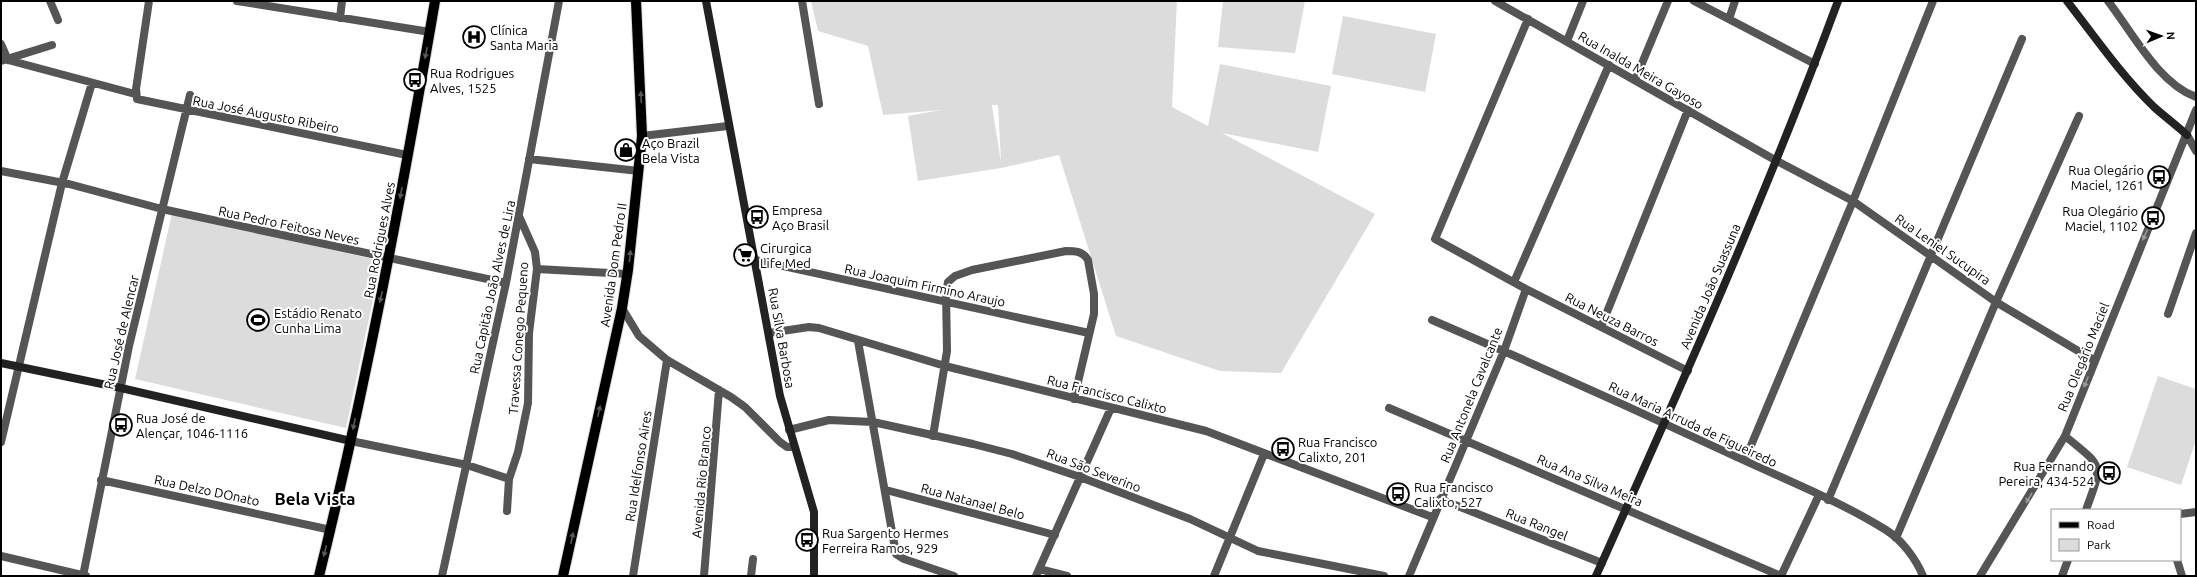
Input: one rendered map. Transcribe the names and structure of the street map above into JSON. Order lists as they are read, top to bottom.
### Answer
{
  "streets": {
    "main road": [
      "Rua Rodrigues Alves",
      "Avenida Dom Pedro II",
      "Avenida João Suassuna",
      "Rua Silva Barbosa"
    ],
    "street": [
      "Rua Inalda Meira Gayoso",
      "Rua José Augusto Ribeiro",
      "Rua Pedro Feitosa Neves",
      "Rua Leniel Sucupira",
      "Rua Joaquim Firmino Araujo",
      "Rua Capitão João Alves de Lira",
      "Rua Neuza Barros",
      "Rua José de Alencar",
      "Travessa Conego Pequeno",
      "Rua Olegário Maciel",
      "Rua Francisco Calixto",
      "Rua Antonela Cavalcante",
      "Rua Maria Arruda de Figueiredo",
      "Rua Idelfonso Aires",
      "Rua São Severino",
      "Rua Ana Silva Meira",
      "Avenida Rio Branco",
      "Rua Delzo DOnato",
      "Rua Natanael Belo",
      "Rua Rangel"
    ]
  },
  "crossings": [
    ["Rua Inalda Meira Gayoso", "Rua Leniel Sucupira"],
    ["Rua Inalda Meira Gayoso", "Avenida João Suassuna"],
    ["Rua Inalda Meira Gayoso", "Rua Neuza Barros"],
    ["Rua José Augusto Ribeiro", "Rua Rodrigues Alves"],
    ["Rua José Augusto Ribeiro", "Rua José de Alencar"],
    ["Rua Pedro Feitosa Neves", "Rua Rodrigues Alves"],
    ["Rua Pedro Feitosa Neves", "Rua Capitão João Alves de Lira"],
    ["Rua Pedro Feitosa Neves", "Rua José de Alencar"],
    ["Rua Rodrigues Alves", "Rua Delzo DOnato"],
    ["Rua Leniel Sucupira", "Avenida João Suassuna"],
    ["Rua Leniel Sucupira", "Rua Olegário Maciel"],
    ["Rua Joaquim Firmino Araujo", "Rua Silva Barbosa"],
    ["Avenida João Suassuna", "Rua Neuza Barros"],
    ["Avenida João Suassuna", "Rua Maria Arruda de Figueiredo"],
    ["Avenida João Suassuna", "Rua Ana Silva Meira"],
    ["Avenida João Suassuna", "Rua Rangel"],
    ["Rua Capitão João Alves de Lira", "Travessa Conego Pequeno"],
    ["Rua Neuza Barros", "Rua Antonela Cavalcante"],
    ["Rua José de Alencar", "Rua Delzo DOnato"],
    ["Rua Silva Barbosa", "Rua Francisco Calixto"],
    ["Rua Silva Barbosa", "Rua São Severino"],
    ["Rua Francisco Calixto", "Rua Antonela Cavalcante"],
    ["Rua Antonela Cavalcante", "Rua Maria Arruda de Figueiredo"],
    ["Rua Antonela Cavalcante", "Rua Ana Silva Meira"],
    ["Rua Antonela Cavalcante", "Rua Rangel"]
  ],
  "one_way": ["Rua Rodrigues Alves", "Avenida Dom Pedro II", "Rua Olegário Maciel"],
  "districts": ["Bela Vista"],
  "places": {
    "hospital": ["Clínica Santa Maria"],
    "bus stop": [
      "Rua Rodrigues Alves, 1525",
      "Rua Olegário Maciel, 1261",
      "Empresa Aço Brasil",
      "Rua Olegário Maciel, 1102",
      "Rua José de Alençar, 1046-1116",
      "Rua Francisco Calixto, 201",
      "Rua Fernando Pereira, 434-524",
      "Rua Francisco Calixto, 527",
      "Rua Sargento Hermes Ferreira Ramos, 929"
    ],
    "shop": ["Aço Brazil Bela Vista"],
    "supermarket": ["Cirurgica Life Med"],
    "sports": ["Estádio Renato Cunha Lima"]
  },
  "legend": ["Road", "Park"],
  "north": "right"
}
